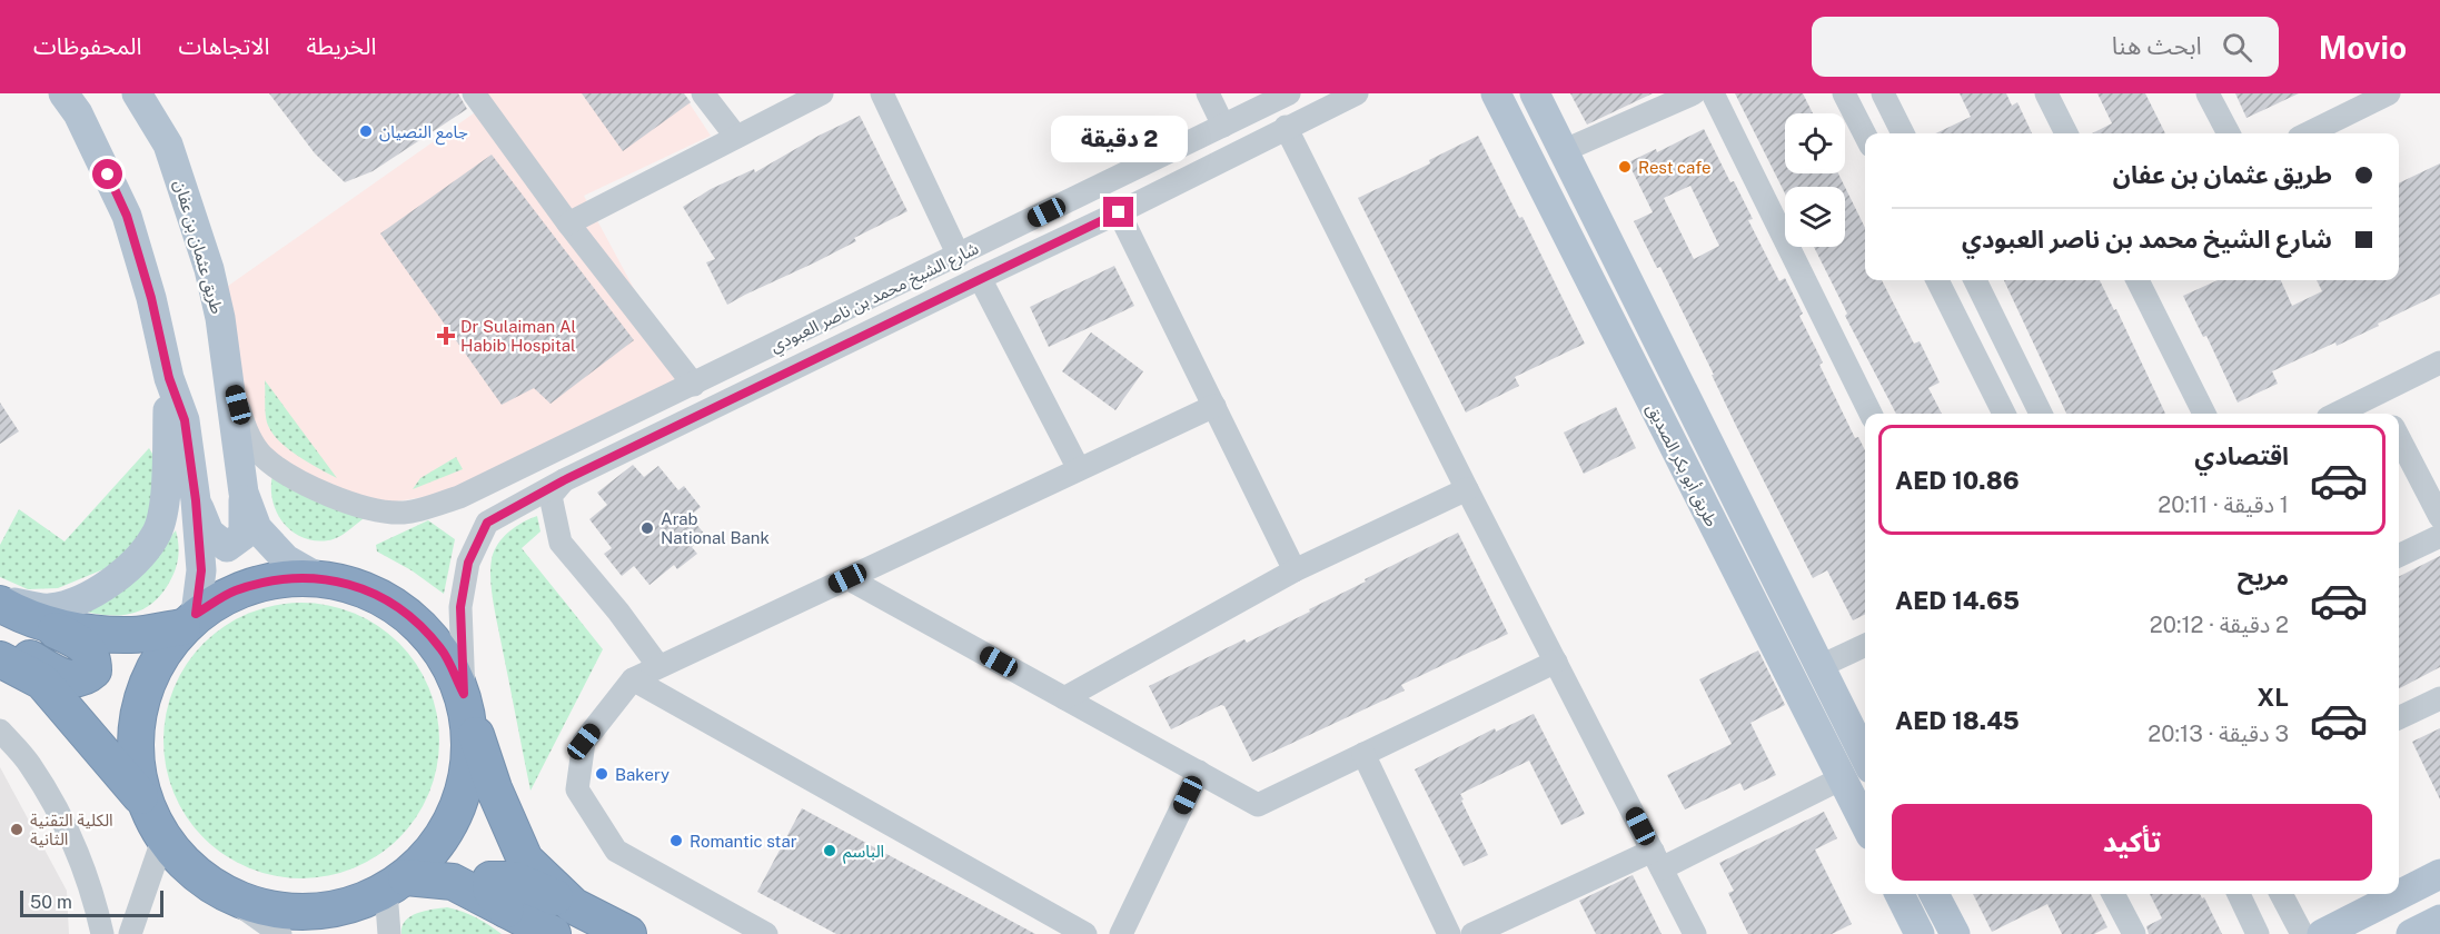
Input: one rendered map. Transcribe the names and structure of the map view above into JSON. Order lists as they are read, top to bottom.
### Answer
{
  "streets": {
    "main road": ["طريق عثمان بن عفان", "طريق أبو بكر الصديق"],
    "street": ["شارع الشيخ محمد بن ناصر العبودي"]
  },
  "crossings": [
    ["طريق عثمان بن عفان", "شارع الشيخ محمد بن ناصر العبودي"]
  ],
  "places": {
    "other": [
      "جامع النصيان",
      "Rest cafe",
      "Arab National Bank",
      "Bakery",
      "الكلية التقنية الثانية",
      "Romantic star",
      "الباسم"
    ],
    "health": ["Dr Sulaiman Al Habib Hospital"]
  },
  "scale_bar": "50 m",
  "page": {
    "header": "Movio",
    "search": "ابحث هنا",
    "nav": ["الخريطة", "الاتجاهات", "المحفوظات"],
    "bubble": "2 دقيقة",
    "banner": ["طريق عثمان بن عفان", "شارع الشيخ محمد بن ناصر العبودي"],
    "list": [
      {
        "name": "اقتصادي",
        "note": "1 دقيقة · 20:11",
        "value": "AED 10.86"
      },
      {
        "name": "مريح",
        "note": "2 دقيقة · 20:12",
        "value": "AED 14.65"
      },
      {
        "name": "XL",
        "note": "3 دقيقة · 20:13",
        "value": "AED 18.45"
      }
    ],
    "buttons": "تأكيد",
    "scale": "50 m"
  }
}
